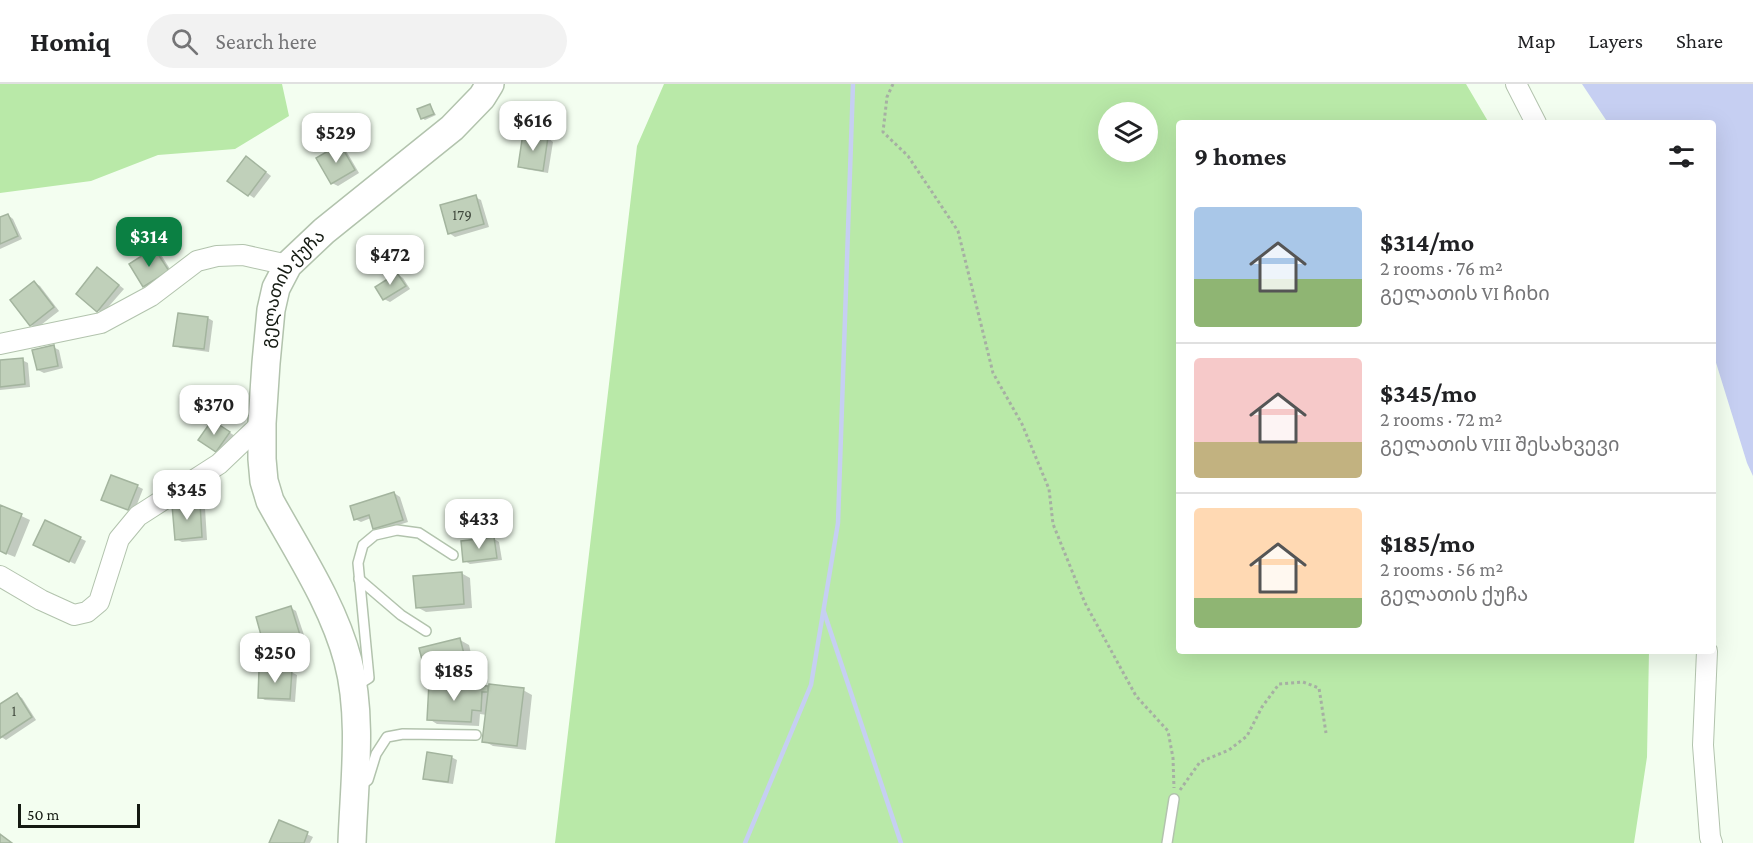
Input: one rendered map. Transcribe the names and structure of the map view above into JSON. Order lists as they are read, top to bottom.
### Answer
{
  "streets": {
    "main road": ["გელათის ქუჩა"]
  },
  "house_numbers": ["179", "1"],
  "scale_bar": "50 m",
  "page": {
    "header": "Homiq",
    "search": "Search here",
    "nav": ["Map", "Layers", "Share"],
    "price": [
      "$616",
      "$529",
      "$314",
      "$472",
      "$370",
      "$345",
      "$433",
      "$250",
      "$185"
    ],
    "heading": "9 homes",
    "list": [
      {
        "name": "$314/mo",
        "note": "2 rooms · 76 m² · გელათის VI ჩიხი"
      },
      {
        "name": "$345/mo",
        "note": "2 rooms · 72 m² · გელათის VIII შესახვევი"
      },
      {
        "name": "$185/mo",
        "note": "2 rooms · 56 m² · გელათის ქუჩა"
      }
    ],
    "scale": "50 m"
  }
}
